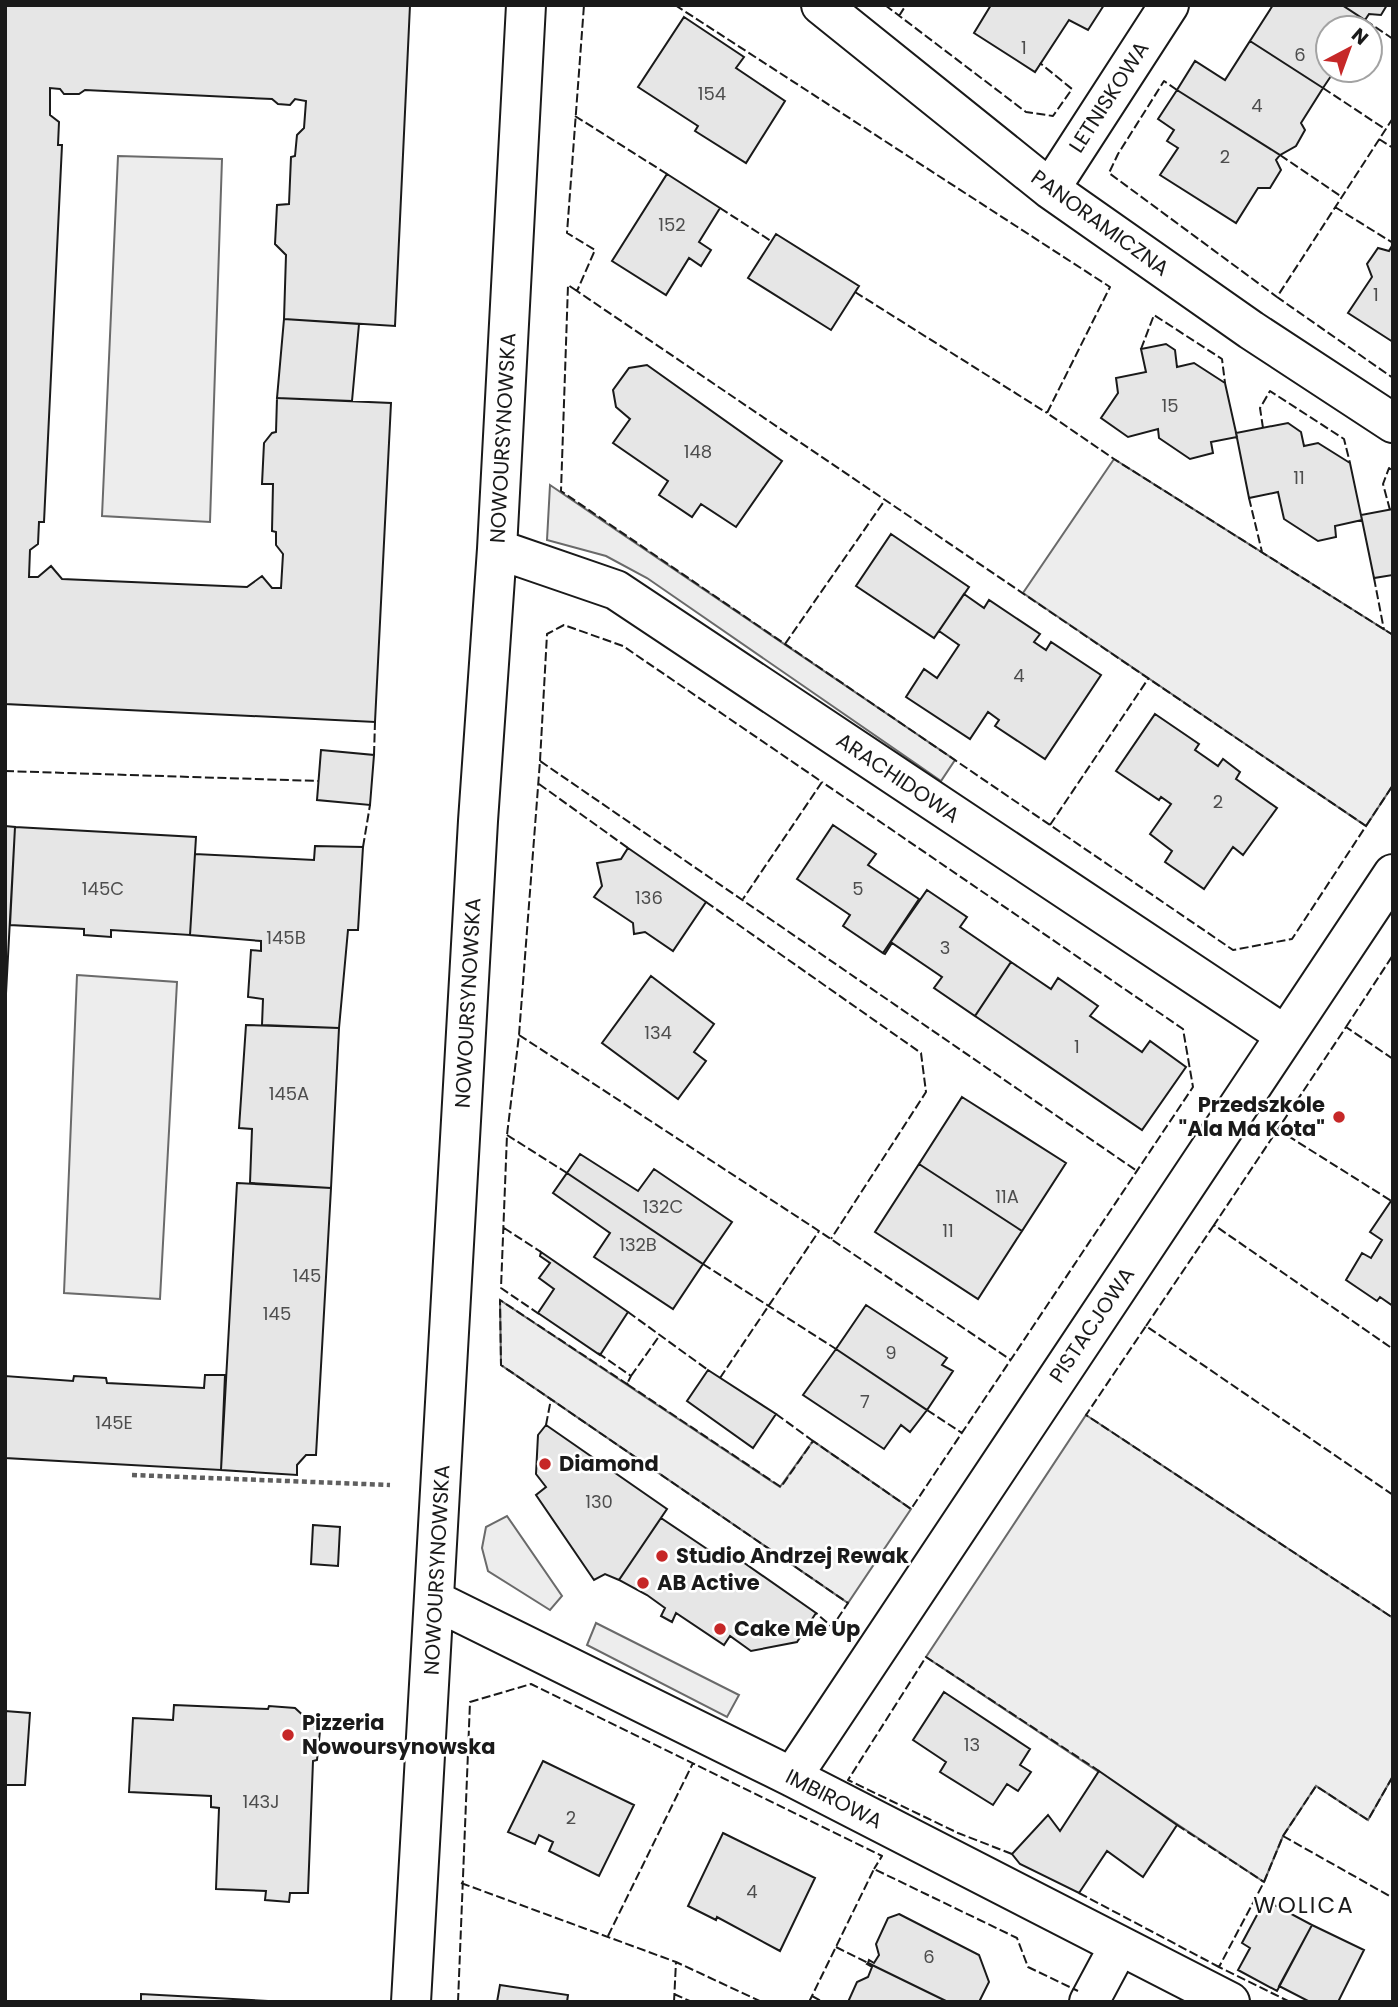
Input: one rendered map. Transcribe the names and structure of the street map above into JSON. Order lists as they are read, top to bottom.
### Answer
{
  "streets": {
    "street": [
      "LETNISKOWA",
      "PANORAMICZNA",
      "NOWOURSYNOWSKA",
      "ARACHIDOWA",
      "PISTACJOWA",
      "IMBIROWA"
    ]
  },
  "crossings": [
    ["LETNISKOWA", "PANORAMICZNA"],
    ["NOWOURSYNOWSKA", "ARACHIDOWA"],
    ["NOWOURSYNOWSKA", "IMBIROWA"],
    ["ARACHIDOWA", "PISTACJOWA"],
    ["PISTACJOWA", "IMBIROWA"]
  ],
  "districts": ["WOLICA"],
  "places": [
    "Przedszkole \"Ala Ma Kota\"",
    "Diamond",
    "Studio Andrzej Rewak",
    "AB Active",
    "Cake Me Up",
    "Pizzeria Nowoursynowska"
  ],
  "house_numbers": [
    "1",
    "6",
    "154",
    "4",
    "2",
    "152",
    "1",
    "15",
    "148",
    "11",
    "4",
    "2",
    "145C",
    "5",
    "136",
    "145B",
    "3",
    "134",
    "1",
    "145A",
    "11A",
    "132C",
    "11",
    "132B",
    "145",
    "145",
    "9",
    "7",
    "145E",
    "130",
    "13",
    "143J",
    "2",
    "4",
    "6"
  ],
  "north": "top right"
}
